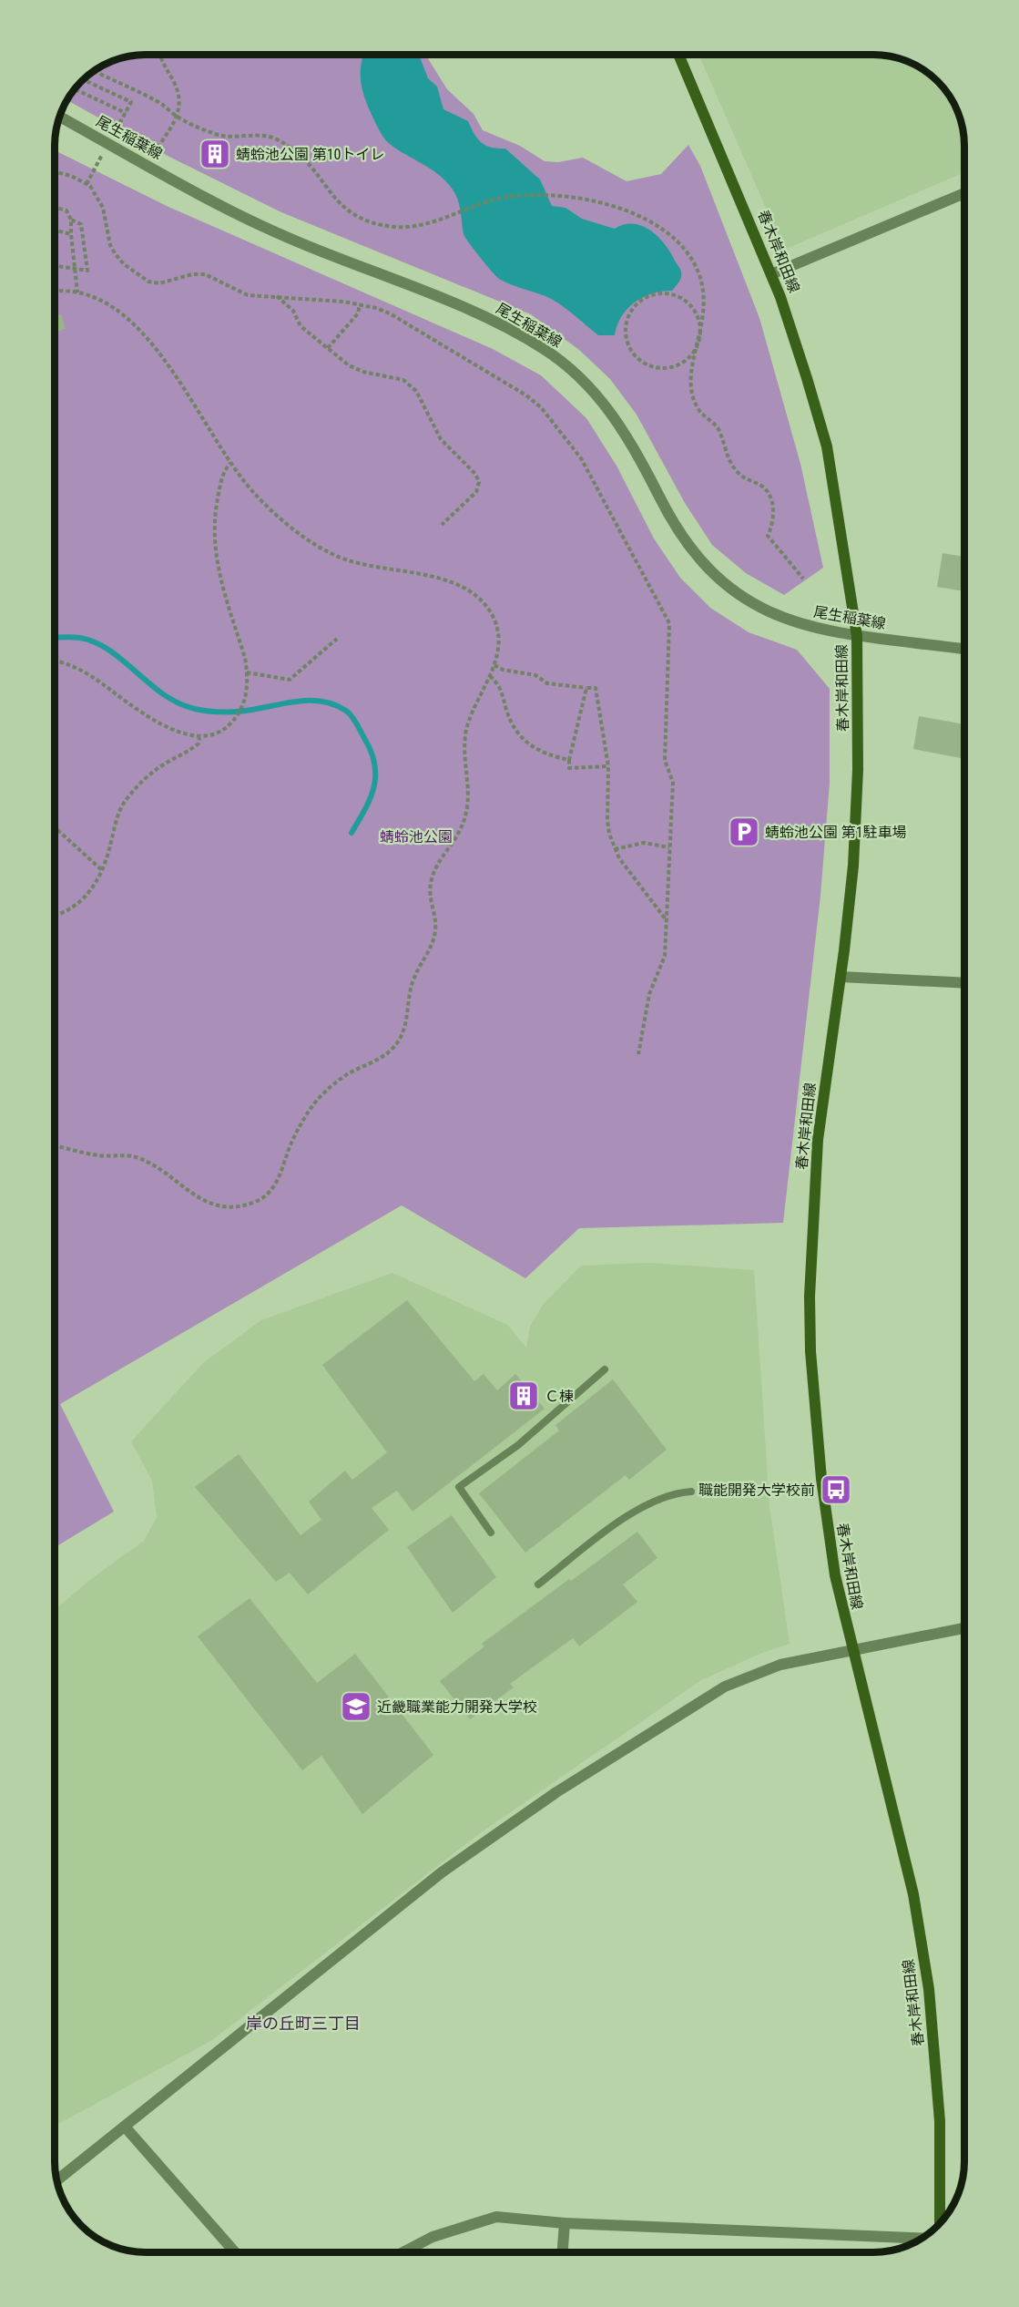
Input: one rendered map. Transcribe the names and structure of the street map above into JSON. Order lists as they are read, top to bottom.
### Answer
{
  "streets": {
    "main road": ["春木岸和田線"],
    "street": ["尾生稲葉線"]
  },
  "crossings": [
    ["尾生稲葉線", "春木岸和田線"]
  ],
  "districts": ["岸の丘町三丁目"],
  "parks": ["蜻蛉池公園"],
  "places": {
    "building": ["蜻蛉池公園 第10トイレ", "Ｃ棟"],
    "parking": ["蜻蛉池公園 第1駐車場"],
    "bus stop": ["職能開発大学校前"],
    "school or university": ["近畿職業能力開発大学校"]
  }
}
